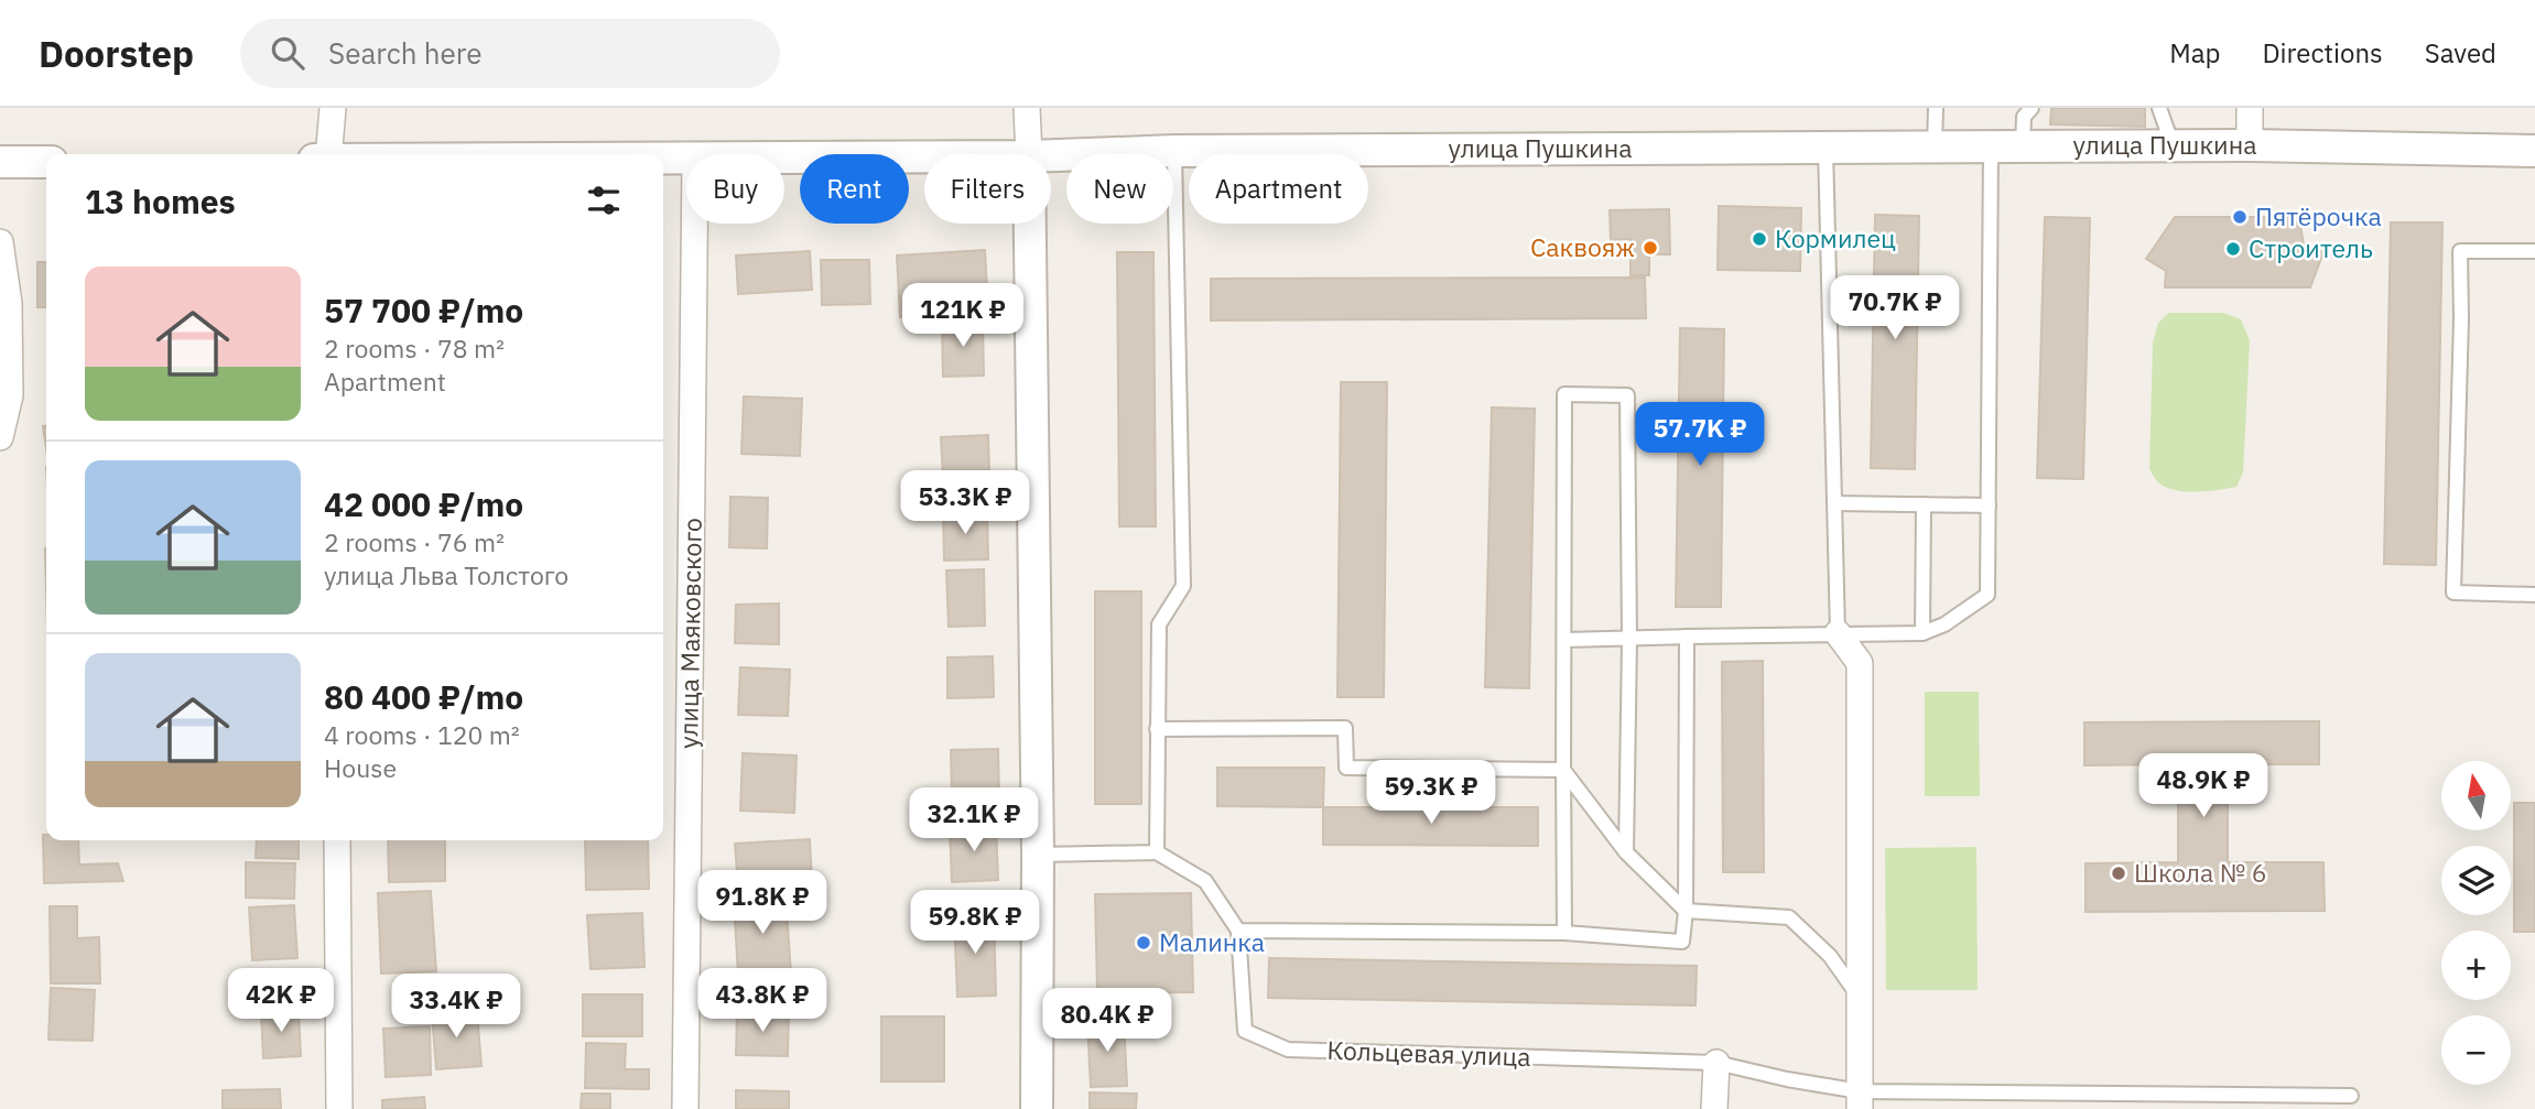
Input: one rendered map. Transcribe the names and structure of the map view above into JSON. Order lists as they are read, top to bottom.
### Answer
{
  "streets": {
    "street": ["улица Пушкина", "улица Маяковского"],
    "lane": ["Кольцевая улица"]
  },
  "places": [
    "Пятёрочка",
    "Кормилец",
    "Саквояж",
    "Строитель",
    "Школа № 6",
    "Малинка"
  ],
  "north": "top",
  "page": {
    "header": "Doorstep",
    "search": "Search here",
    "nav": ["Map", "Directions", "Saved"],
    "chip": [
      "Buy",
      "Rent",
      "Filters",
      "New",
      "Apartment"
    ],
    "heading": "13 homes",
    "list": [
      {
        "name": "57 700 ₽/mo",
        "note": "2 rooms · 78 m² · Apartment"
      },
      {
        "name": "42 000 ₽/mo",
        "note": "2 rooms · 76 m² · улица Льва Толстого"
      },
      {
        "name": "80 400 ₽/mo",
        "note": "4 rooms · 120 m² · House"
      }
    ],
    "price": [
      "70.7K ₽",
      "121K ₽",
      "57.7K ₽",
      "53.3K ₽",
      "48.9K ₽",
      "59.3K ₽",
      "32.1K ₽",
      "91.8K ₽",
      "59.8K ₽",
      "42K ₽",
      "43.8K ₽",
      "33.4K ₽",
      "80.4K ₽"
    ],
    "map_buttons": ["+", "−"]
  }
}
